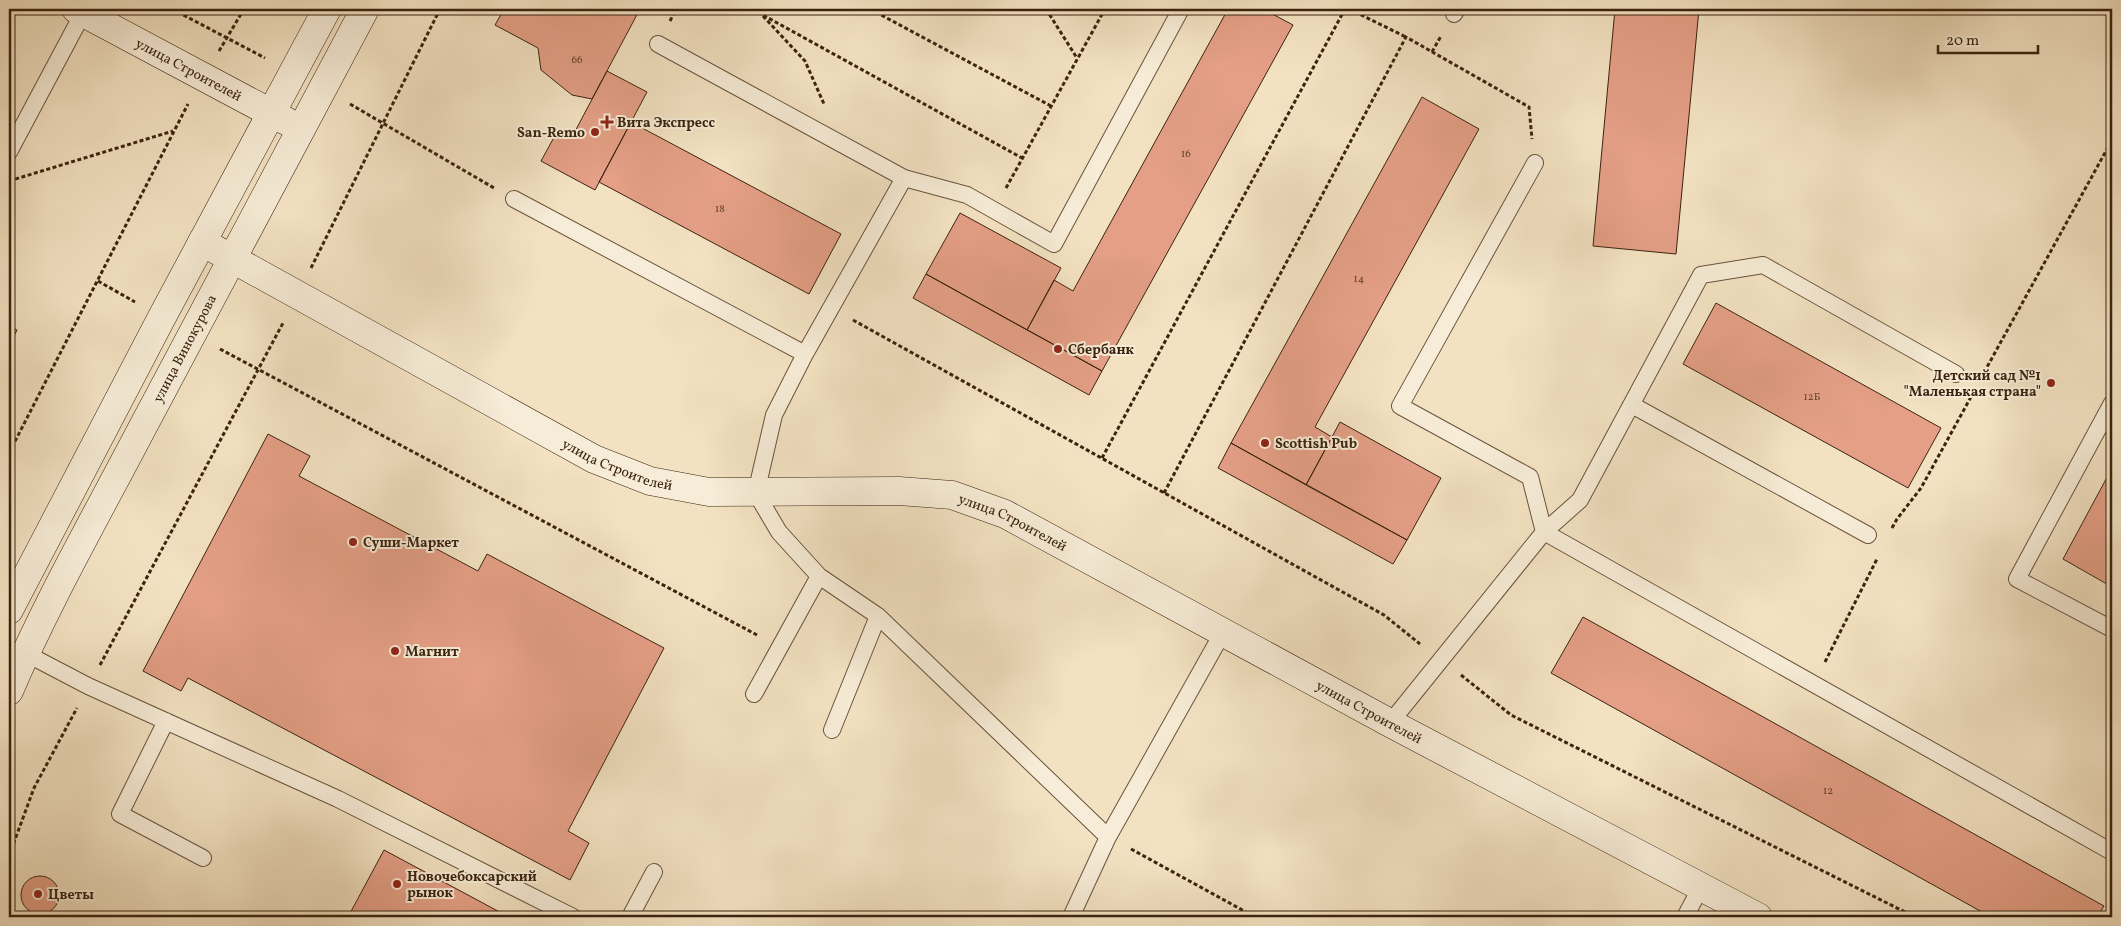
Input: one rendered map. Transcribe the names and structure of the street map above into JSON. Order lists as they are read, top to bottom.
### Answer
{
  "streets": {
    "street": ["улица Строителей", "улица Винокурова"]
  },
  "crossings": [
    ["улица Строителей", "улица Винокурова"]
  ],
  "places": {
    "health": ["Вита Экспресс"],
    "other": [
      "San-Remo",
      "Сбербанк",
      "Детский сад №1 \"Маленькая страна\"",
      "Scottish Pub",
      "Суши-Маркет",
      "Магнит",
      "Новочебоксарский рынок",
      "Цветы"
    ]
  },
  "house_numbers": [
    "66",
    "16",
    "18",
    "14",
    "12Б",
    "12"
  ],
  "scale_bar": "20 m"
}
